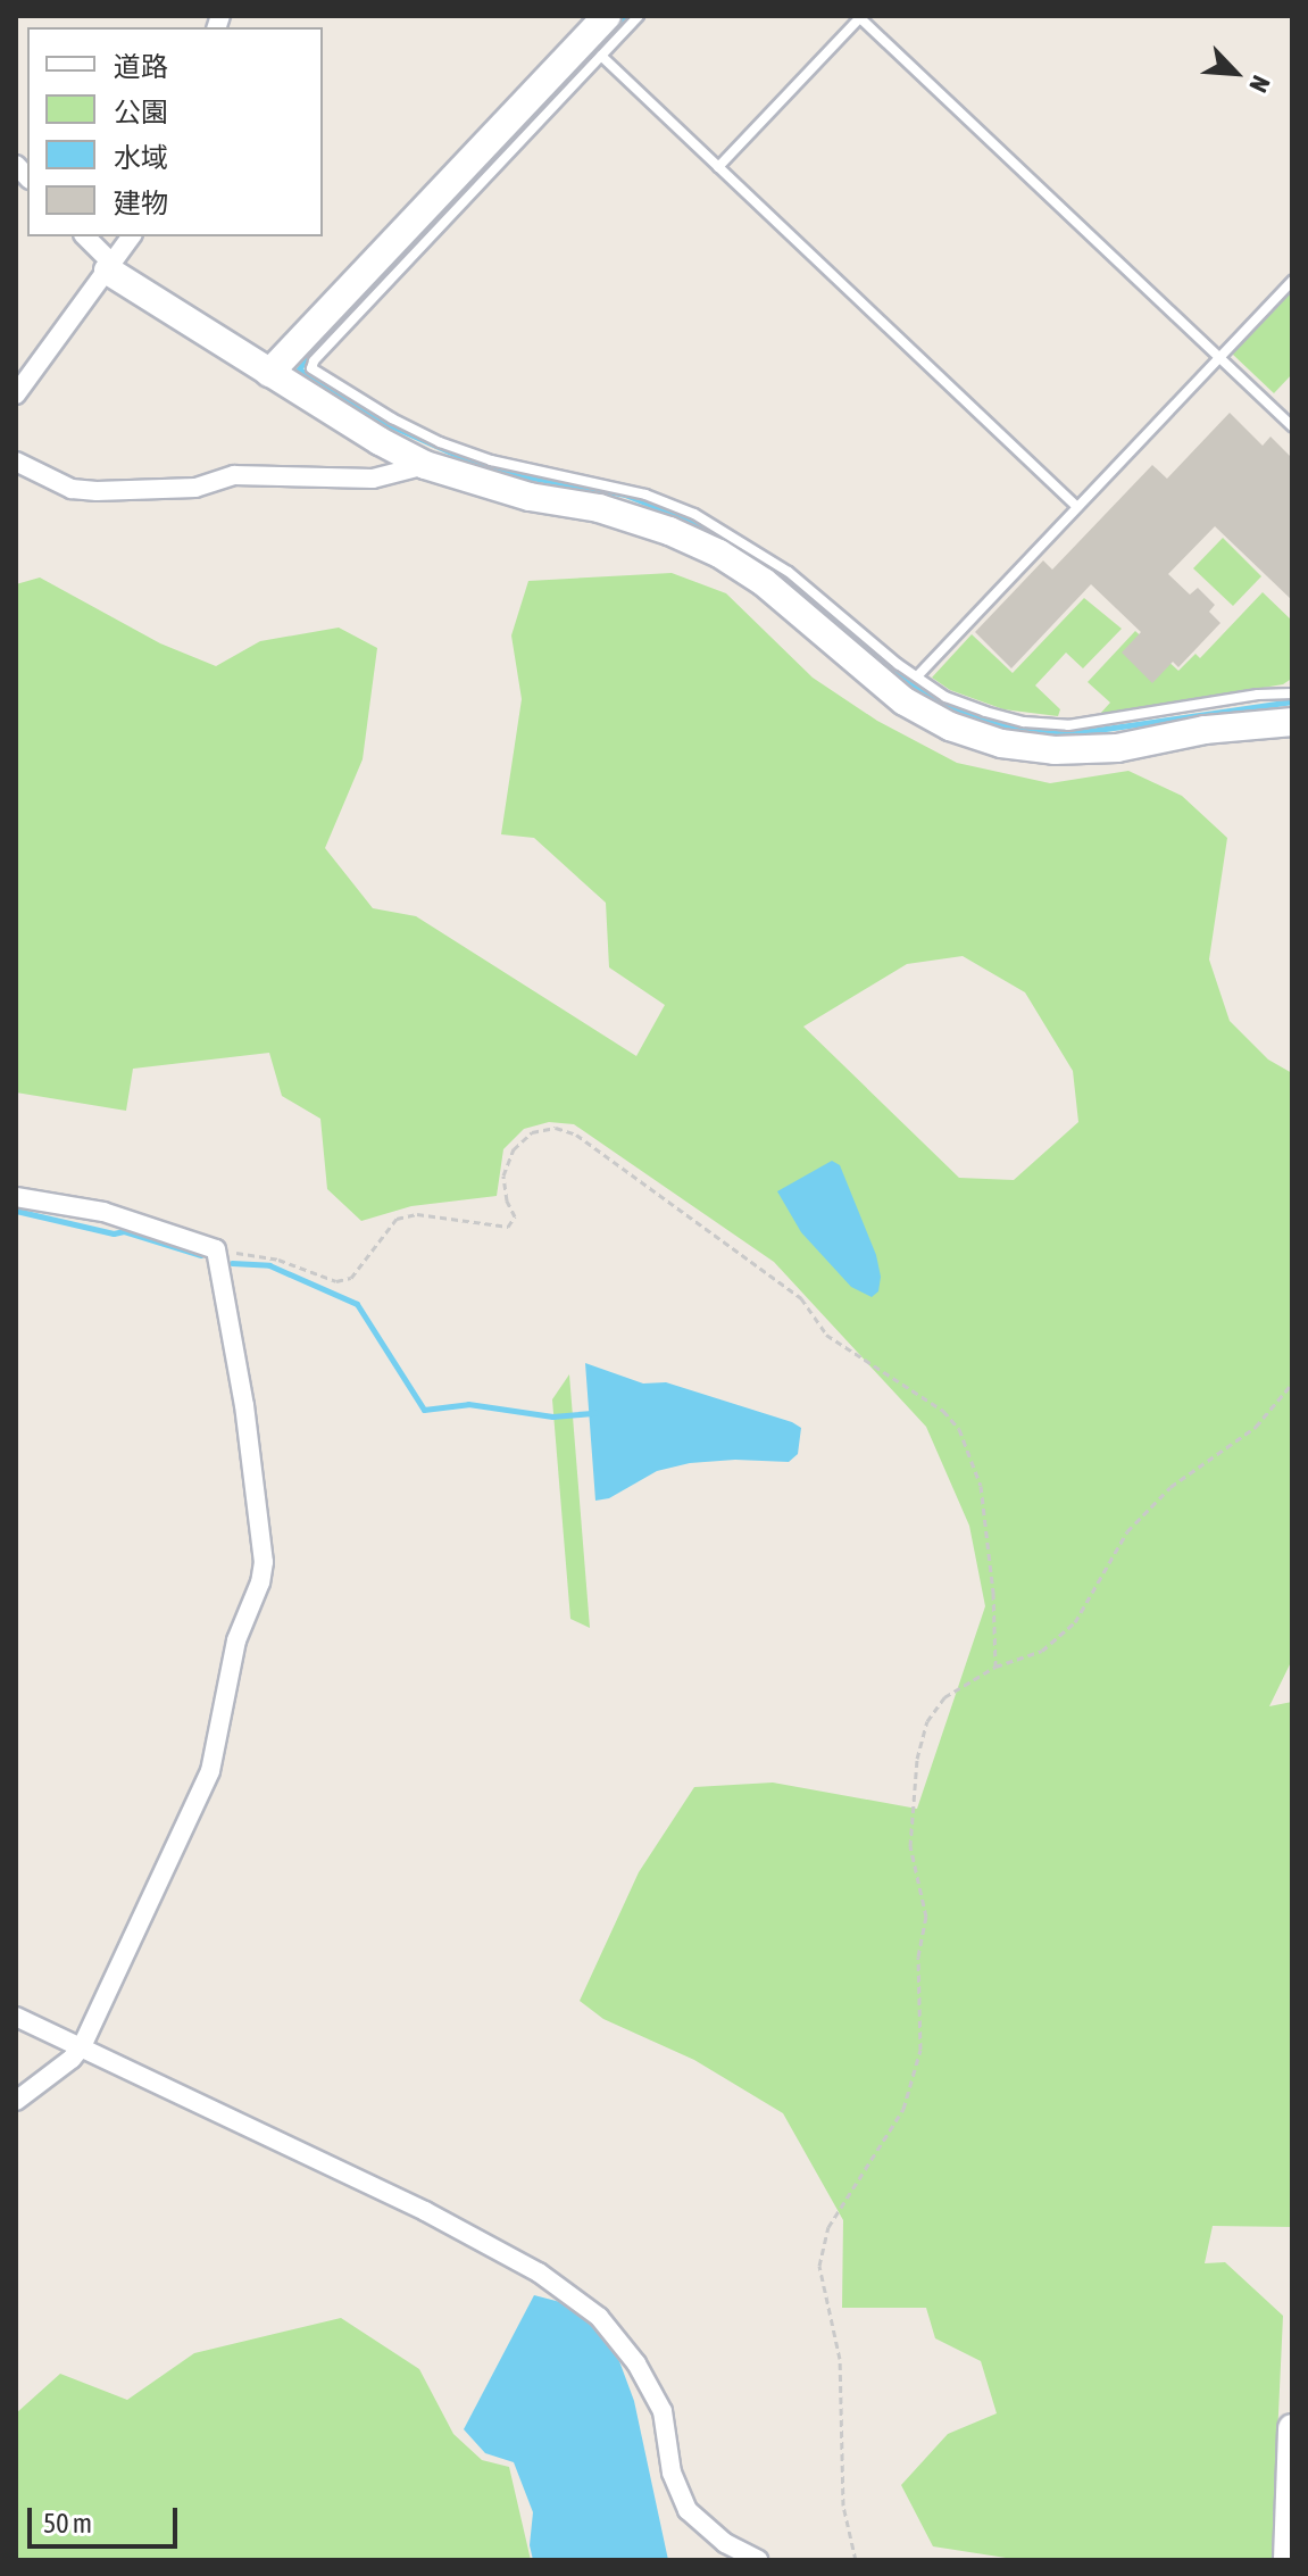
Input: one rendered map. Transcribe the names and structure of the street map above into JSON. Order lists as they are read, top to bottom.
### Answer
{
  "legend": [
    "道路",
    "公園",
    "水域",
    "建物"
  ],
  "scale_bar": "50 m",
  "north": "bottom right"
}
